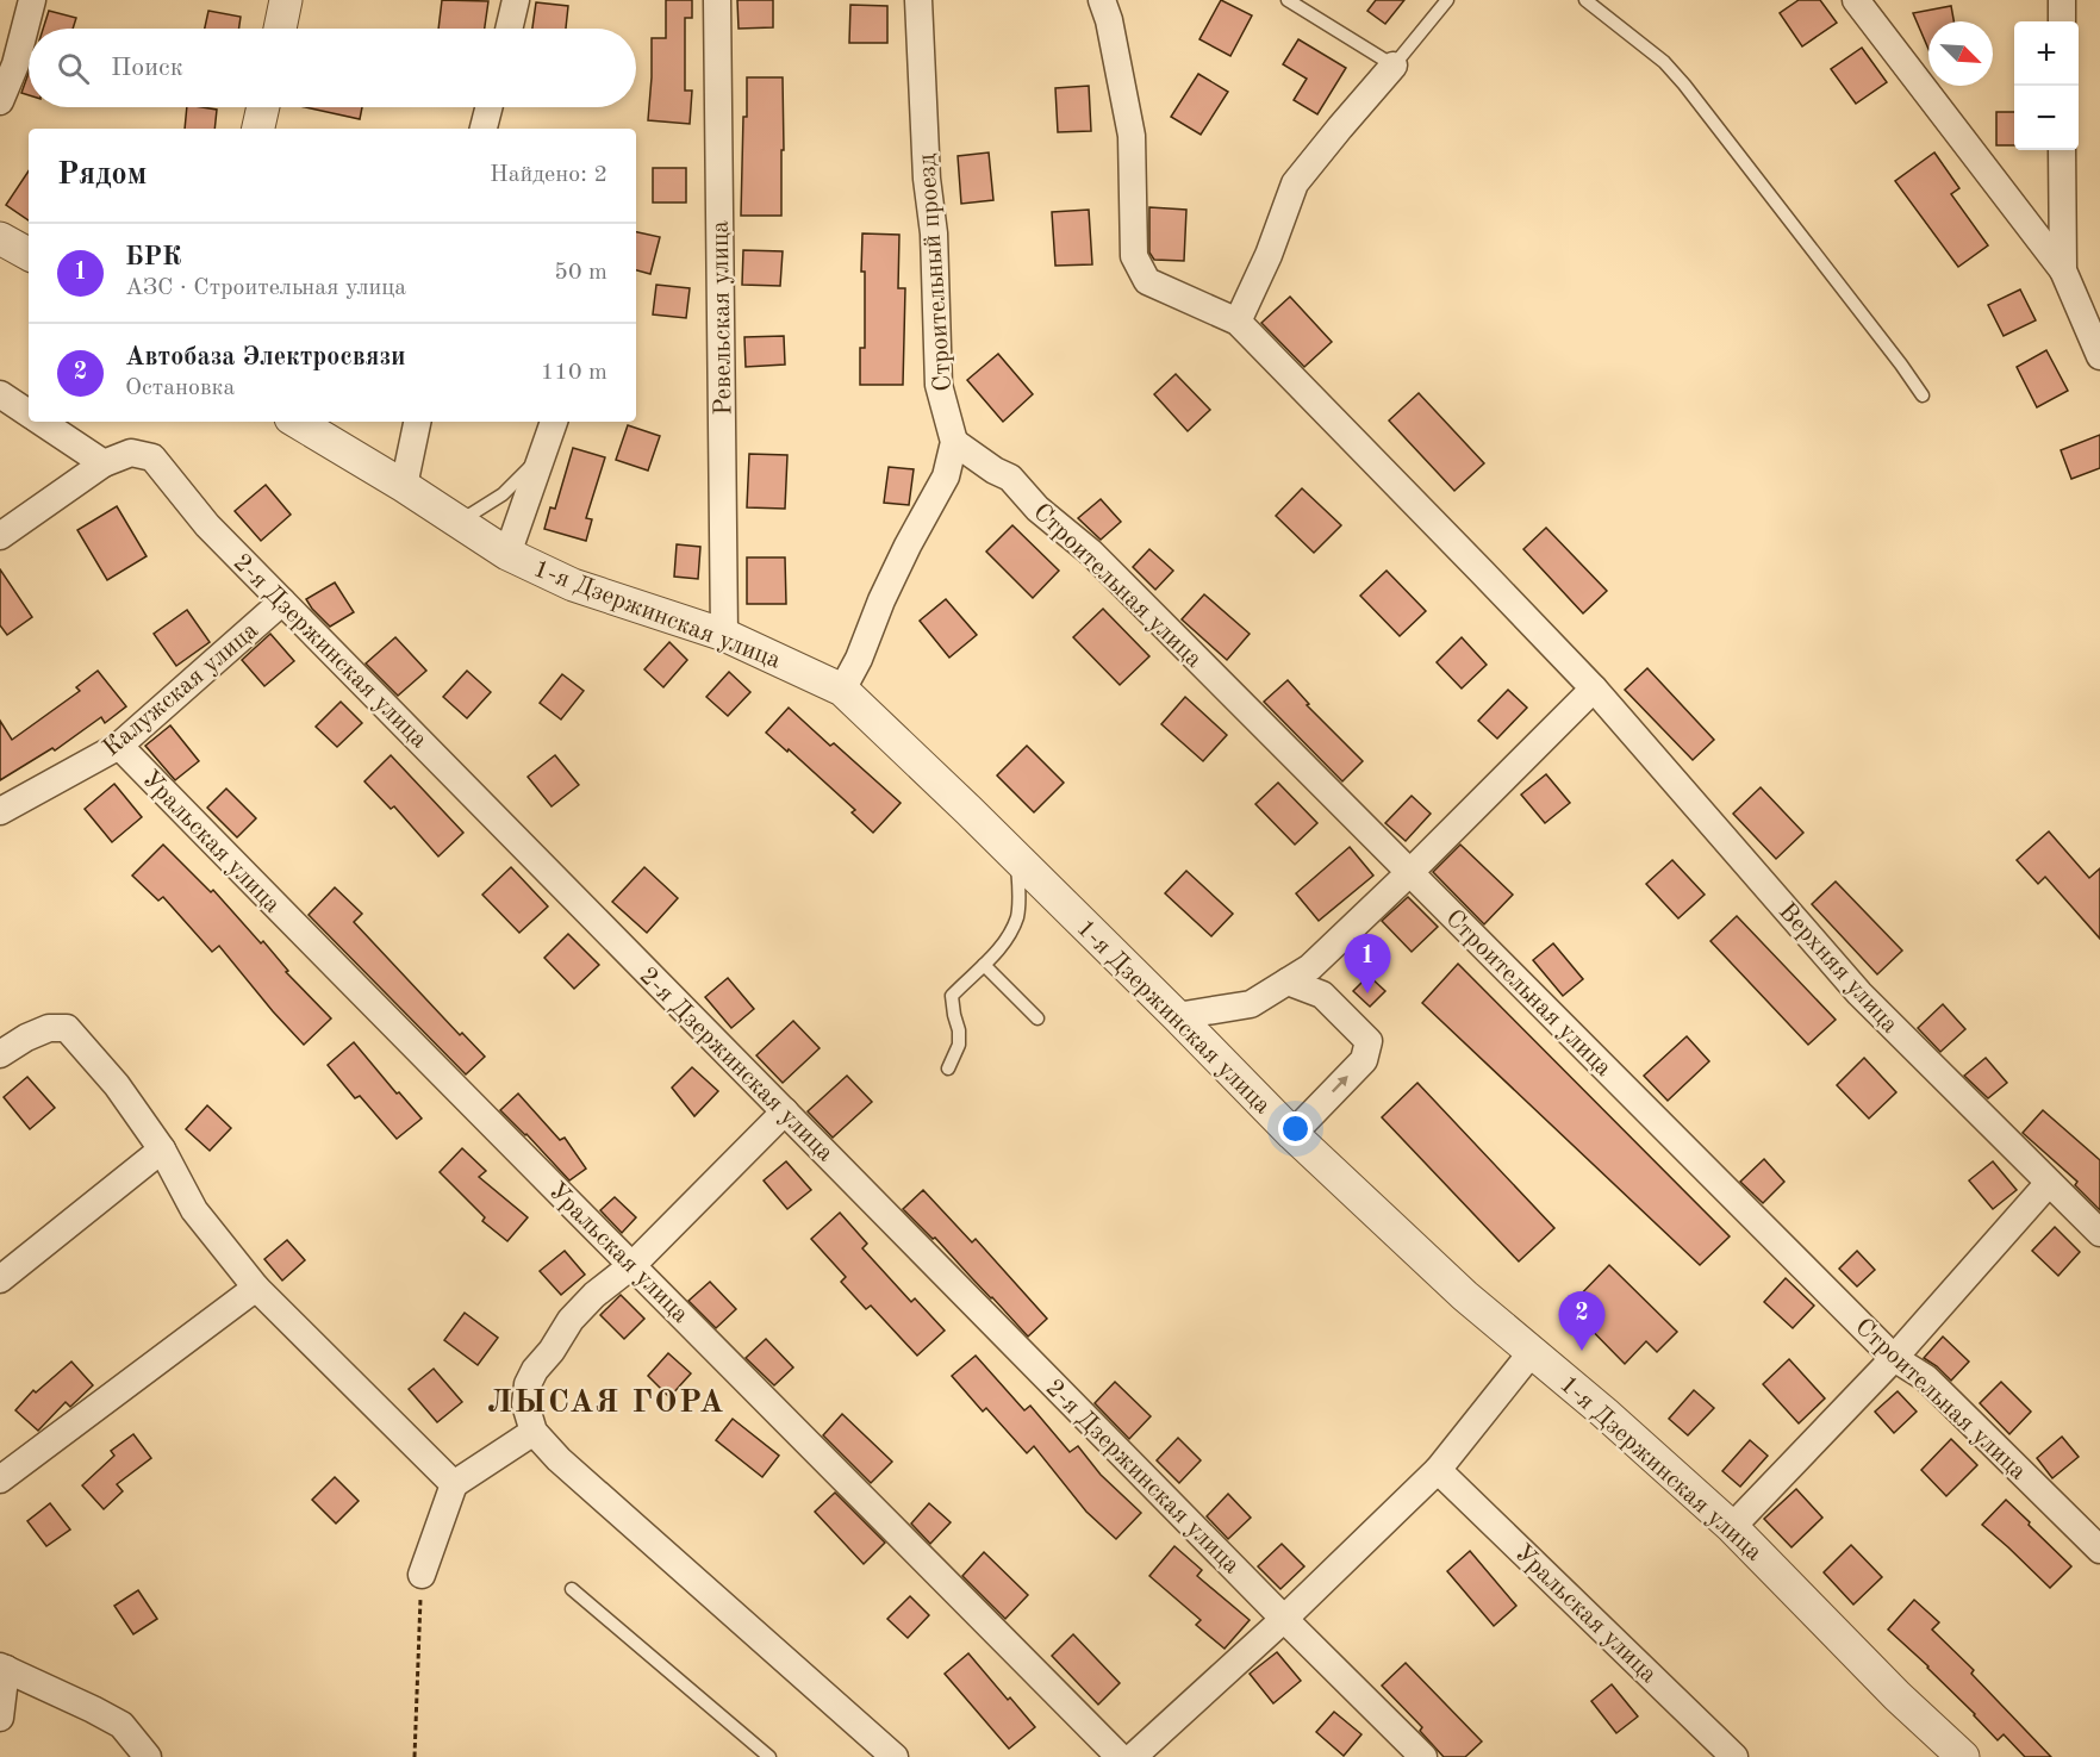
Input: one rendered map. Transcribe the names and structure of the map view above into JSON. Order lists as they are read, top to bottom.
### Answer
{
  "streets": {
    "street": [
      "Строительный проезд",
      "Ревельская улица",
      "Строительная улица",
      "1-я Дзержинская улица",
      "2-я Дзержинская улица",
      "Калужская улица",
      "Уральская улица",
      "Верхняя улица"
    ]
  },
  "crossings": [
    ["Строительный проезд", "Строительная улица"],
    ["Строительный проезд", "1-я Дзержинская улица"],
    ["Ревельская улица", "1-я Дзержинская улица"],
    ["2-я Дзержинская улица", "Калужская улица"],
    ["Калужская улица", "Уральская улица"]
  ],
  "districts": ["ЛЫСАЯ ГОРА"],
  "north": "bottom right",
  "page": {
    "map_buttons": ["+", "−"],
    "search": "Поиск",
    "heading": ["Рядом", "Найдено: 2"],
    "list": [
      {
        "mark": "1",
        "name": "БРК",
        "note": "АЗС · Строительная улица",
        "value": "50 m"
      },
      {
        "mark": "2",
        "name": "Автобаза Электросвязи",
        "note": "Остановка",
        "value": "110 m"
      }
    ],
    "pins": ["1", "2"]
  }
}
